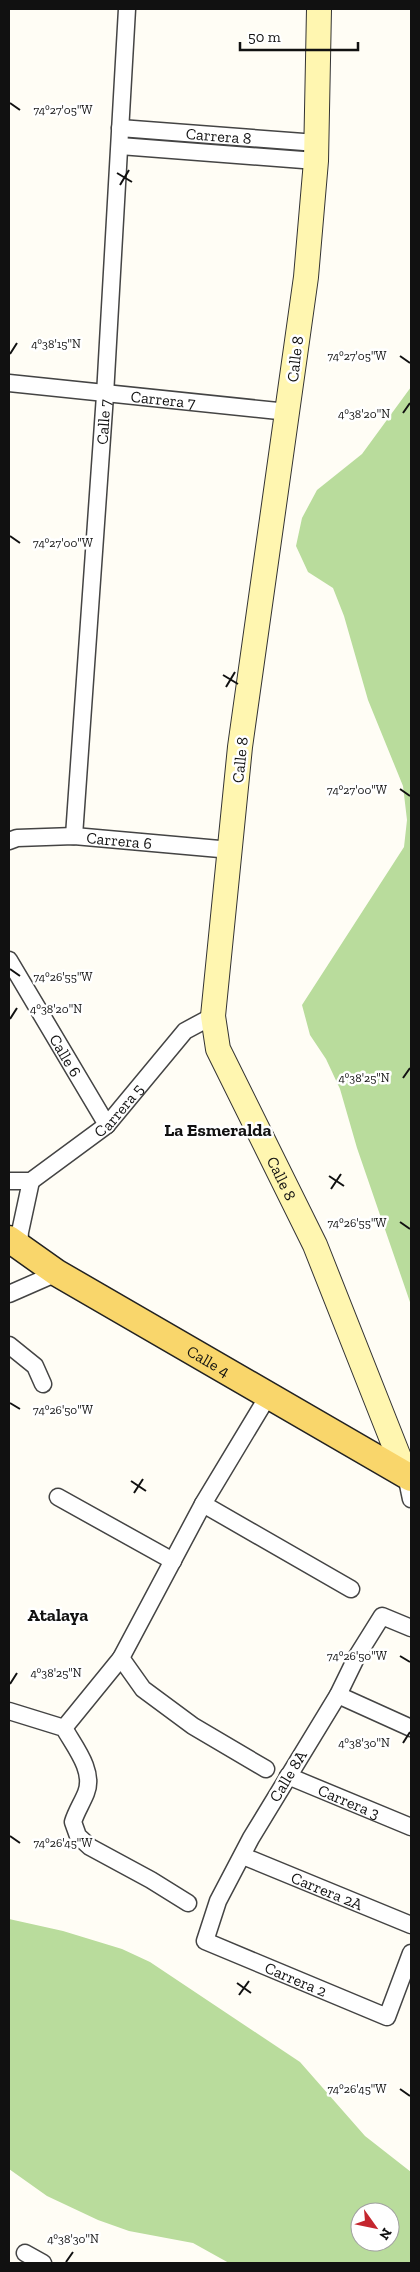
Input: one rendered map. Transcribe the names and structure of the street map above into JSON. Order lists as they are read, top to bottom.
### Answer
{
  "streets": {
    "main road": ["Calle 8", "Calle 4"],
    "street": [
      "Carrera 8",
      "Carrera 7",
      "Calle 7",
      "Carrera 6",
      "Calle 6",
      "Carrera 5",
      "Calle 8A",
      "Carrera 3",
      "Carrera 2A",
      "Carrera 2"
    ]
  },
  "crossings": [
    ["Carrera 8", "Calle 8"],
    ["Carrera 8", "Calle 7"],
    ["Calle 8", "Carrera 7"],
    ["Calle 8", "Carrera 6"],
    ["Calle 8", "Carrera 5"],
    ["Calle 8", "Calle 4"],
    ["Carrera 7", "Calle 7"],
    ["Calle 7", "Carrera 6"],
    ["Calle 6", "Carrera 5"],
    ["Calle 8A", "Carrera 3"],
    ["Calle 8A", "Carrera 2A"],
    ["Calle 8A", "Carrera 2"]
  ],
  "districts": ["La Esmeralda", "Atalaya"],
  "scale_bar": "50 m",
  "north": "bottom right",
  "coordinates": [
    "74°27'05\"W",
    "4°38'15\"N",
    "4°38'20\"N",
    "74°27'00\"W",
    "74°26'55\"W",
    "4°38'25\"N",
    "74°26'50\"W",
    "4°38'30\"N",
    "74°26'45\"W"
  ]
}
